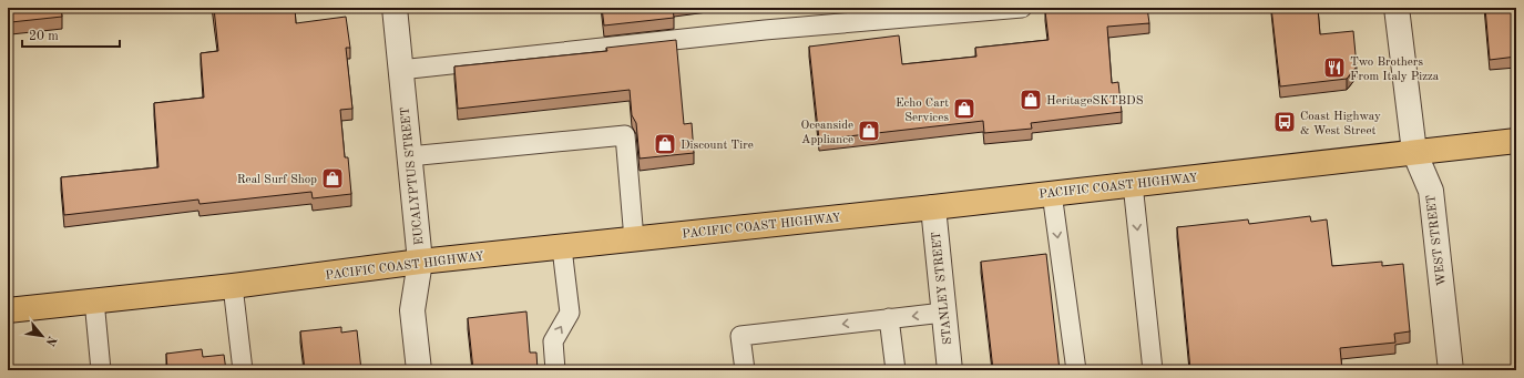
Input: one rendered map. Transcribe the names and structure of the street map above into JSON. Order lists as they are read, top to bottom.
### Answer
{
  "streets": {
    "main road": ["PACIFIC COAST HIGHWAY"],
    "street": ["EUCALYPTUS STREET", "WEST STREET", "STANLEY STREET"]
  },
  "crossings": [
    ["EUCALYPTUS STREET", "PACIFIC COAST HIGHWAY"],
    ["PACIFIC COAST HIGHWAY", "WEST STREET"],
    ["PACIFIC COAST HIGHWAY", "STANLEY STREET"]
  ],
  "places": {
    "restaurant": ["Two Brothers From Italy Pizza"],
    "shop": [
      "HeritageSKTBDS",
      "Echo Cart Services",
      "Oceanside Appliance",
      "Discount Tire",
      "Real Surf Shop"
    ],
    "bus stop": ["Coast Highway & West Street"]
  },
  "scale_bar": "20 m",
  "north": "bottom right"
}
